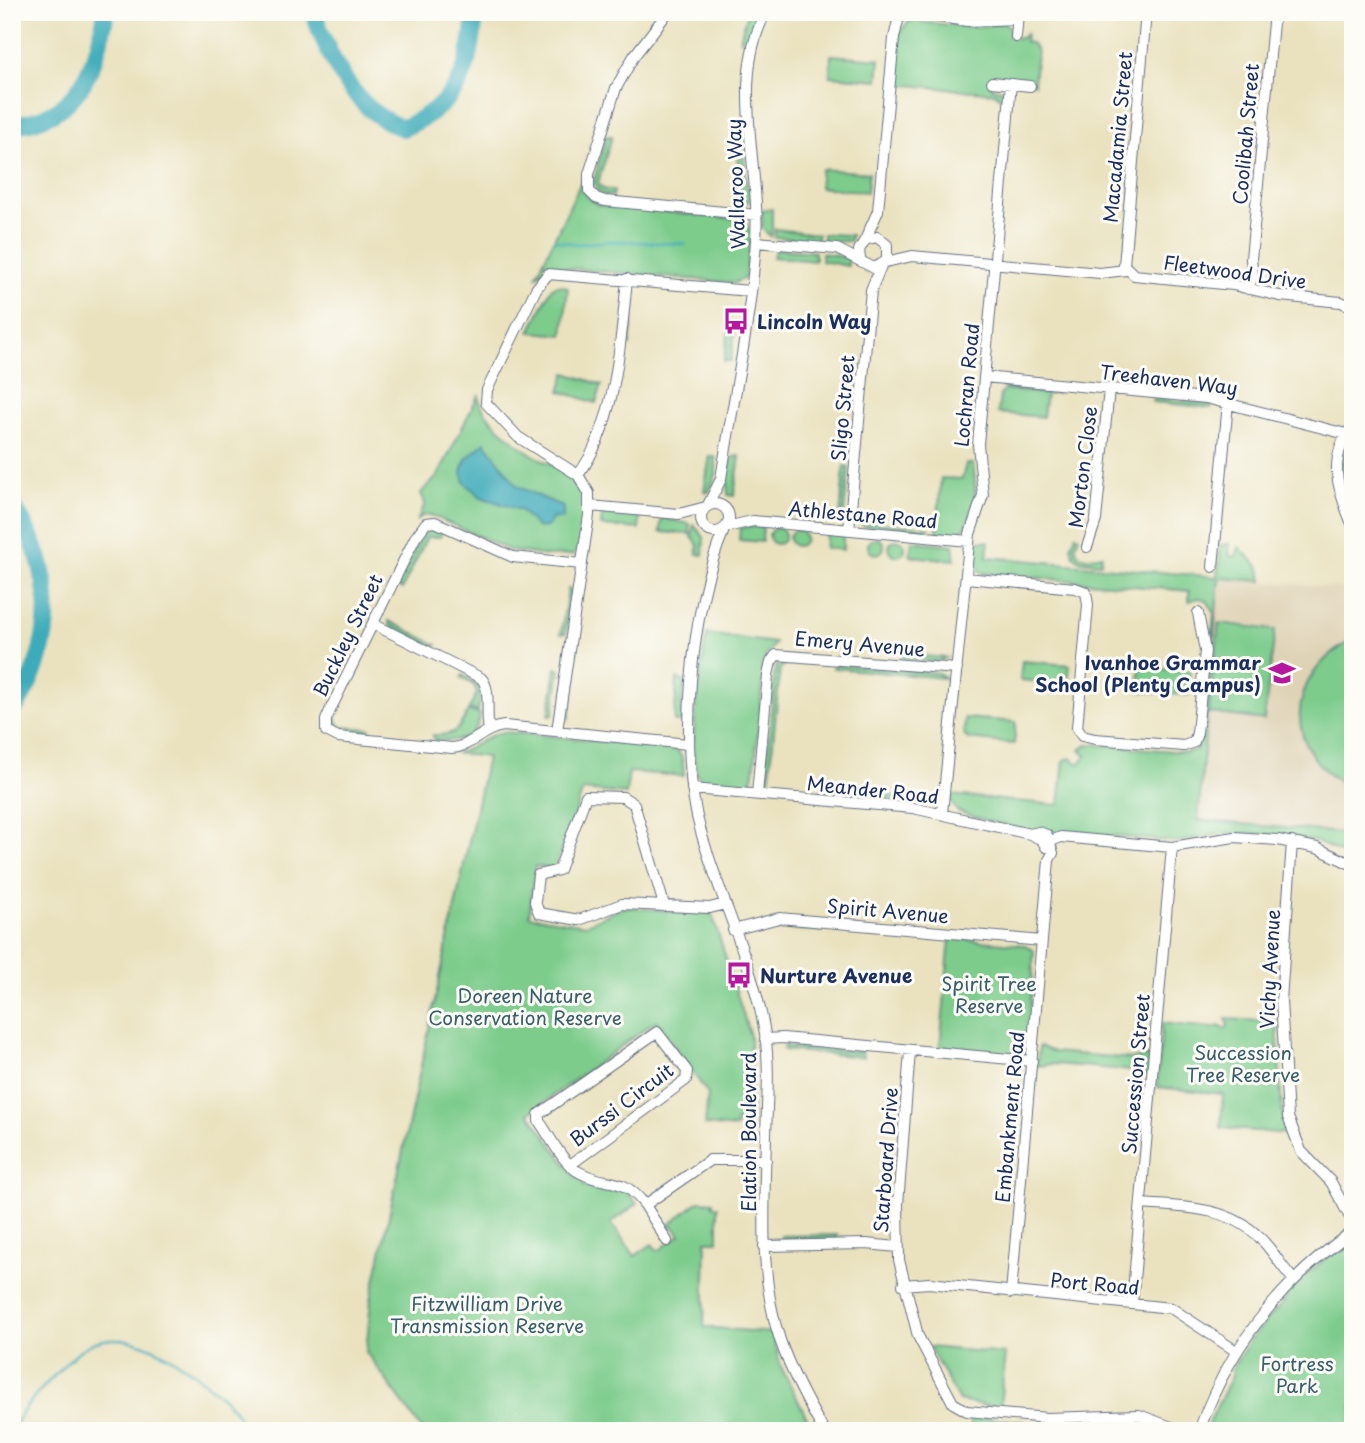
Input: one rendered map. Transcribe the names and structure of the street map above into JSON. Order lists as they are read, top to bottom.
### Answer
{
  "streets": {
    "street": [
      "Coolibah Street",
      "Macadamia Street",
      "Wallaroo Way",
      "Fleetwood Drive",
      "Treehaven Way",
      "Lochran Road",
      "Sligo Street",
      "Morton Close",
      "Athlestane Road",
      "Buckley Street",
      "Emery Avenue",
      "Meander Road",
      "Spirit Avenue",
      "Vichy Avenue",
      "Succession Street",
      "Burssi Circuit",
      "Embankment Road",
      "Elation Boulevard",
      "Starboard Drive",
      "Port Road"
    ]
  },
  "crossings": [
    ["Coolibah Street", "Fleetwood Drive"],
    ["Macadamia Street", "Fleetwood Drive"],
    ["Wallaroo Way", "Athlestane Road"],
    ["Fleetwood Drive", "Lochran Road"],
    ["Fleetwood Drive", "Sligo Street"],
    ["Treehaven Way", "Lochran Road"],
    ["Treehaven Way", "Morton Close"],
    ["Lochran Road", "Athlestane Road"],
    ["Lochran Road", "Emery Avenue"],
    ["Lochran Road", "Meander Road"],
    ["Sligo Street", "Athlestane Road"],
    ["Emery Avenue", "Meander Road"],
    ["Meander Road", "Vichy Avenue"],
    ["Meander Road", "Succession Street"],
    ["Meander Road", "Embankment Road"],
    ["Meander Road", "Elation Boulevard"],
    ["Spirit Avenue", "Embankment Road"],
    ["Spirit Avenue", "Elation Boulevard"],
    ["Succession Street", "Port Road"],
    ["Embankment Road", "Port Road"],
    ["Starboard Drive", "Port Road"]
  ],
  "parks": [
    "Spirit Tree Reserve",
    "Doreen Nature Conservation Reserve",
    "Succession Tree Reserve",
    "Fitzwilliam Drive Transmission Reserve",
    "Fortress Park"
  ],
  "places": {
    "bus stop": ["Lincoln Way", "Nurture Avenue"],
    "school or university": ["Ivanhoe Grammar School (Plenty Campus)"]
  }
}
